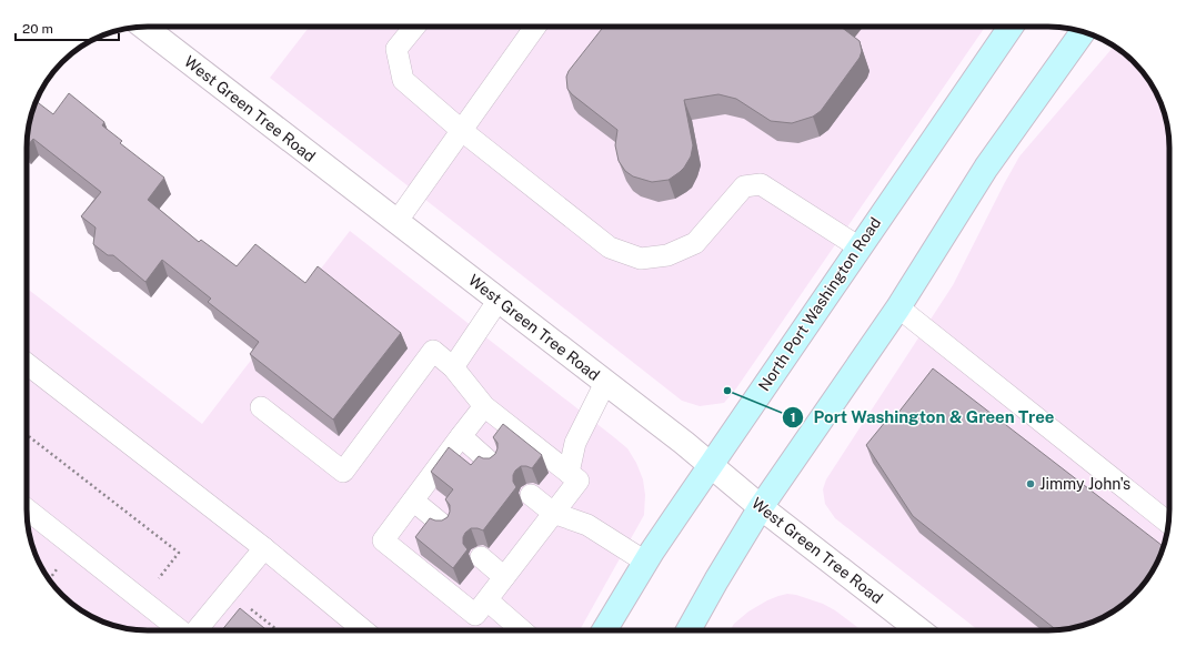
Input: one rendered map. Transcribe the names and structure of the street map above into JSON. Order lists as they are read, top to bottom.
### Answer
{
  "streets": {
    "main road": ["North Port Washington Road"],
    "street": ["West Green Tree Road"]
  },
  "crossings": [
    ["West Green Tree Road", "North Port Washington Road"]
  ],
  "places": ["Port Washington & Green Tree", "Jimmy John's"],
  "scale_bar": "20 m"
}
